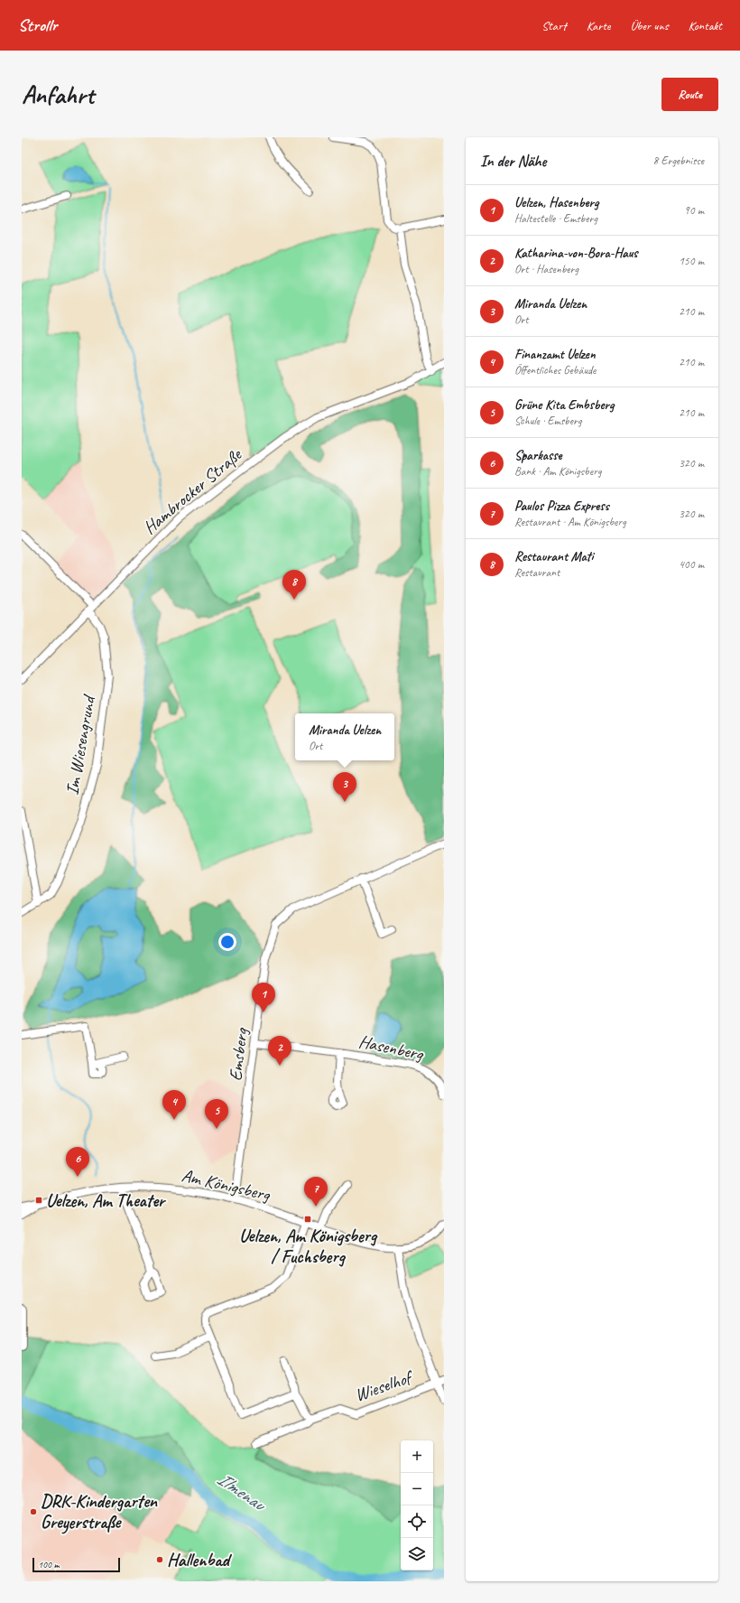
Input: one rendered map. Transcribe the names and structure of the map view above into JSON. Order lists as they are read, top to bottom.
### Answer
{
  "streets": {
    "street": [
      "Hambrocker Straße",
      "Im Wiesengrund",
      "Hasenberg",
      "Emsberg",
      "Am Königsberg",
      "Wieselhof"
    ]
  },
  "crossings": [
    ["Hambrocker Straße", "Im Wiesengrund"],
    ["Hasenberg", "Emsberg"],
    ["Emsberg", "Am Königsberg"]
  ],
  "water": ["Ilmenau"],
  "places": {
    "transit": ["Uelzen, Am Theater", "Uelzen, Am Königsberg / Fuchsberg"],
    "other": ["DRK-Kindergarten Greyerstraße", "Hallenbad"]
  },
  "scale_bar": "100 m",
  "page": {
    "header": "Strollr",
    "nav": [
      "Start",
      "Karte",
      "Über uns",
      "Kontakt"
    ],
    "buttons": "Route",
    "title": "Anfahrt",
    "heading": ["In der Nähe", "8 Ergebnisse"],
    "list": [
      {
        "mark": "1",
        "name": "Uelzen, Hasenberg",
        "note": "Haltestelle · Emsberg",
        "value": "90 m"
      },
      {
        "mark": "2",
        "name": "Katharina-von-Bora-Haus",
        "note": "Ort · Hasenberg",
        "value": "150 m"
      },
      {
        "mark": "3",
        "name": "Miranda Uelzen",
        "note": "Ort",
        "value": "210 m"
      },
      {
        "mark": "4",
        "name": "Finanzamt Uelzen",
        "note": "Öffentliches Gebäude",
        "value": "210 m"
      },
      {
        "mark": "5",
        "name": "Grüne Kita Embsberg",
        "note": "Schule · Emsberg",
        "value": "210 m"
      },
      {
        "mark": "6",
        "name": "Sparkasse",
        "note": "Bank · Am Königsberg",
        "value": "320 m"
      },
      {
        "mark": "7",
        "name": "Paulos Pizza Express",
        "note": "Restaurant · Am Königsberg",
        "value": "320 m"
      },
      {
        "mark": "8",
        "name": "Restaurant Mati",
        "note": "Restaurant",
        "value": "400 m"
      }
    ],
    "pins": [
      "8",
      "3",
      "1",
      "2",
      "4",
      "5",
      "6",
      "7"
    ],
    "popup": ["Miranda Uelzen", "Ort"],
    "map_buttons": ["+", "−"],
    "scale": "100 m"
  }
}
